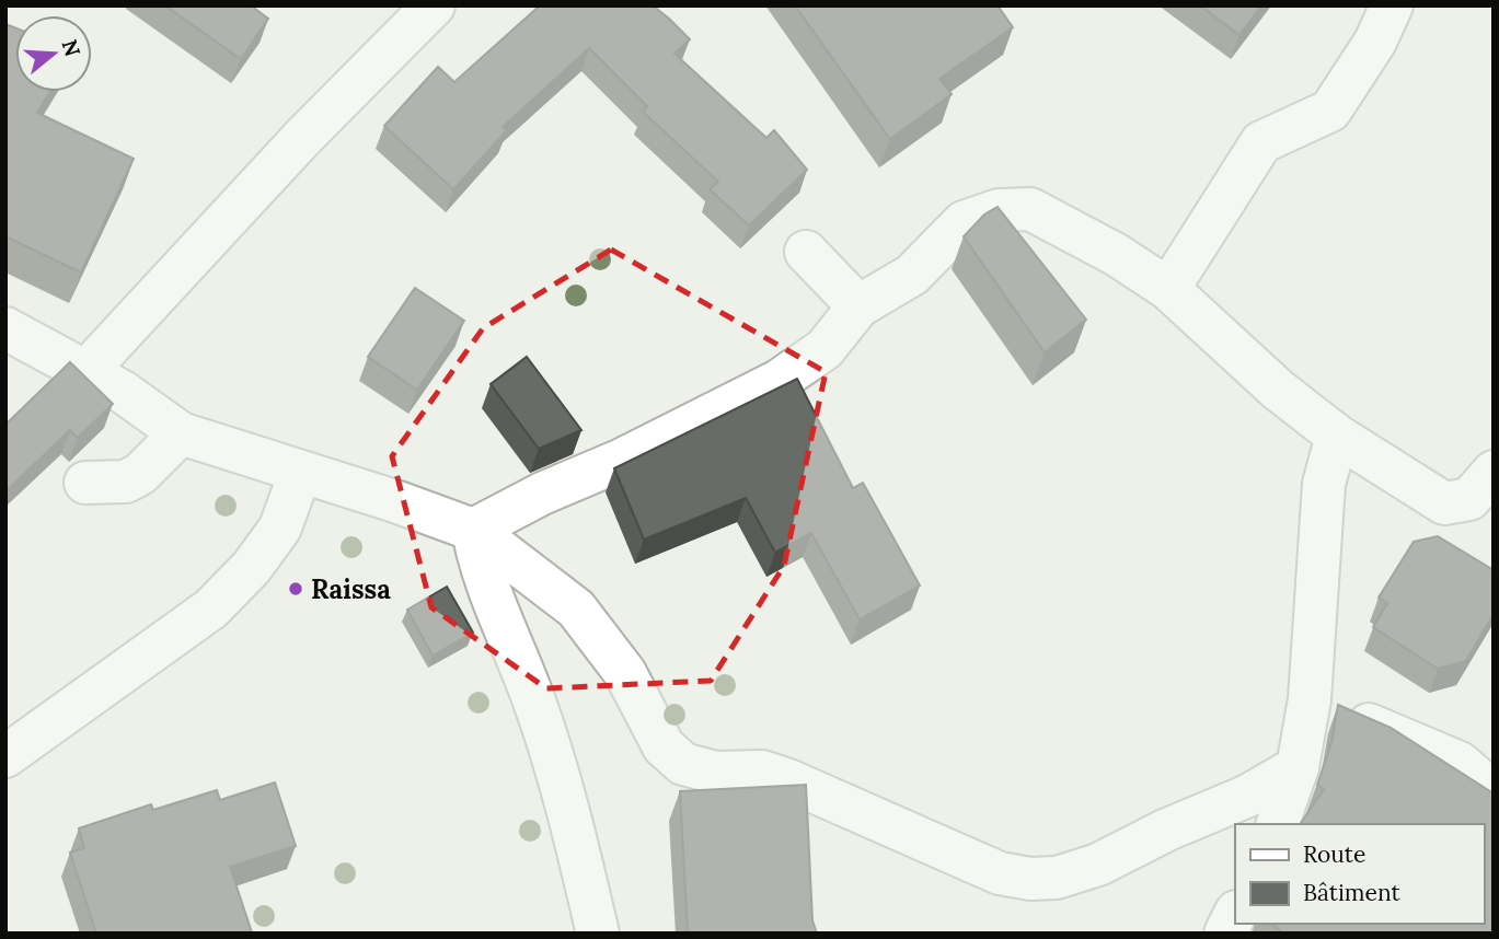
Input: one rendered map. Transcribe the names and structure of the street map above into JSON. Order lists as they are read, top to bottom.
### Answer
{
  "places": ["Raissa"],
  "legend": ["Route", "Bâtiment"],
  "north": "right"
}
